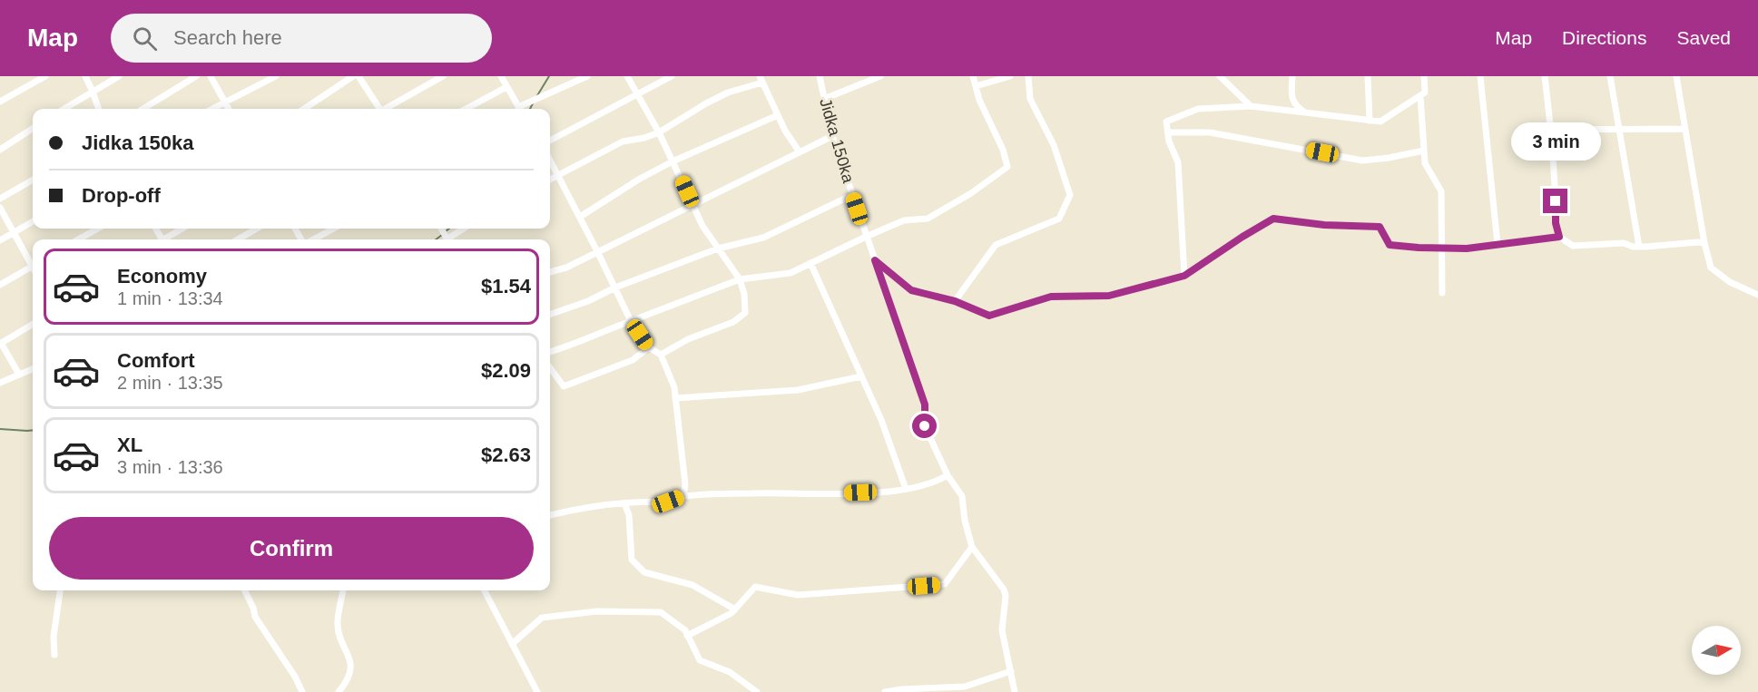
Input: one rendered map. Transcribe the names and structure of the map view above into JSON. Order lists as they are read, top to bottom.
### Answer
{
  "streets": {
    "street": ["Jidka 150ka"]
  },
  "north": "right",
  "page": {
    "header": "Map",
    "search": "Search here",
    "nav": ["Map", "Directions", "Saved"],
    "banner": ["Jidka 150ka", "Drop-off"],
    "bubble": "3 min",
    "list": [
      {
        "name": "Economy",
        "note": "1 min · 13:34",
        "value": "$1.54"
      },
      {
        "name": "Comfort",
        "note": "2 min · 13:35",
        "value": "$2.09"
      },
      {
        "name": "XL",
        "note": "3 min · 13:36",
        "value": "$2.63"
      }
    ],
    "buttons": "Confirm"
  }
}
